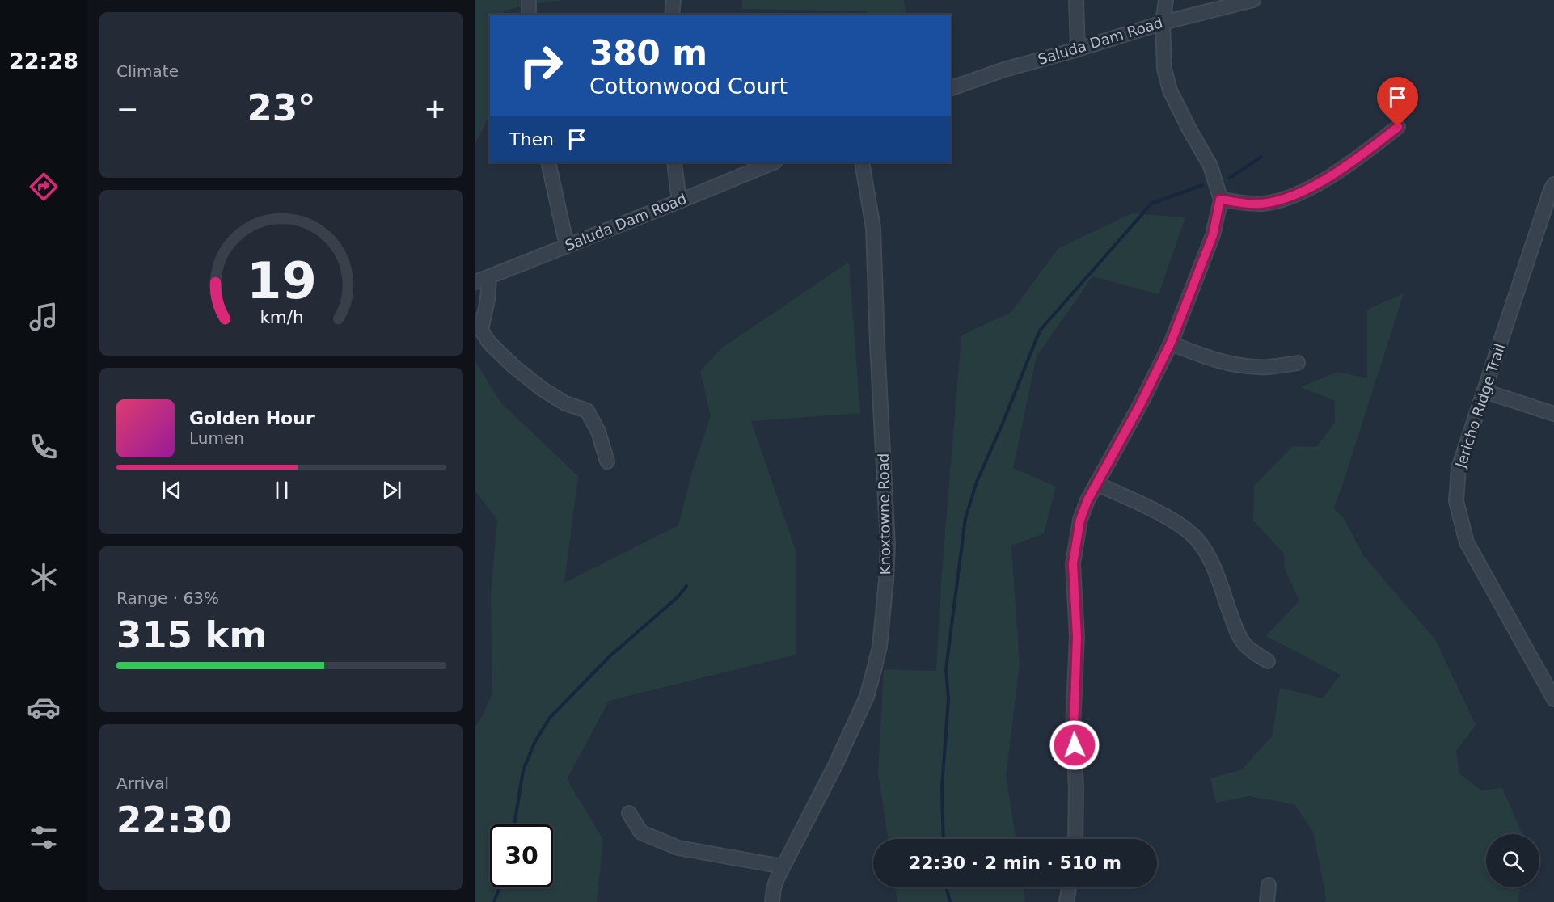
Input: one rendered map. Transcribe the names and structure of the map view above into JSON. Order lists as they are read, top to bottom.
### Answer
{
  "streets": {
    "street": ["Saluda Dam Road", "Jericho Ridge Trail", "Knoxtowne Road"]
  },
  "page": {
    "tabs": "22:28",
    "tile": [
      "Climate",
      ["Range · 63%", "315 km"],
      ["Arrival", "22:30"]
    ],
    "turn": ["380 m", "Cottonwood Court"],
    "heat": ["−", "23°", "+"],
    "then": "Then",
    "song": ["Golden Hour", "Lumen"],
    "limit": "30",
    "trip": "22:30 · 2 min · 510 m",
    "gauge": ["19", "km/h"]
  }
}
